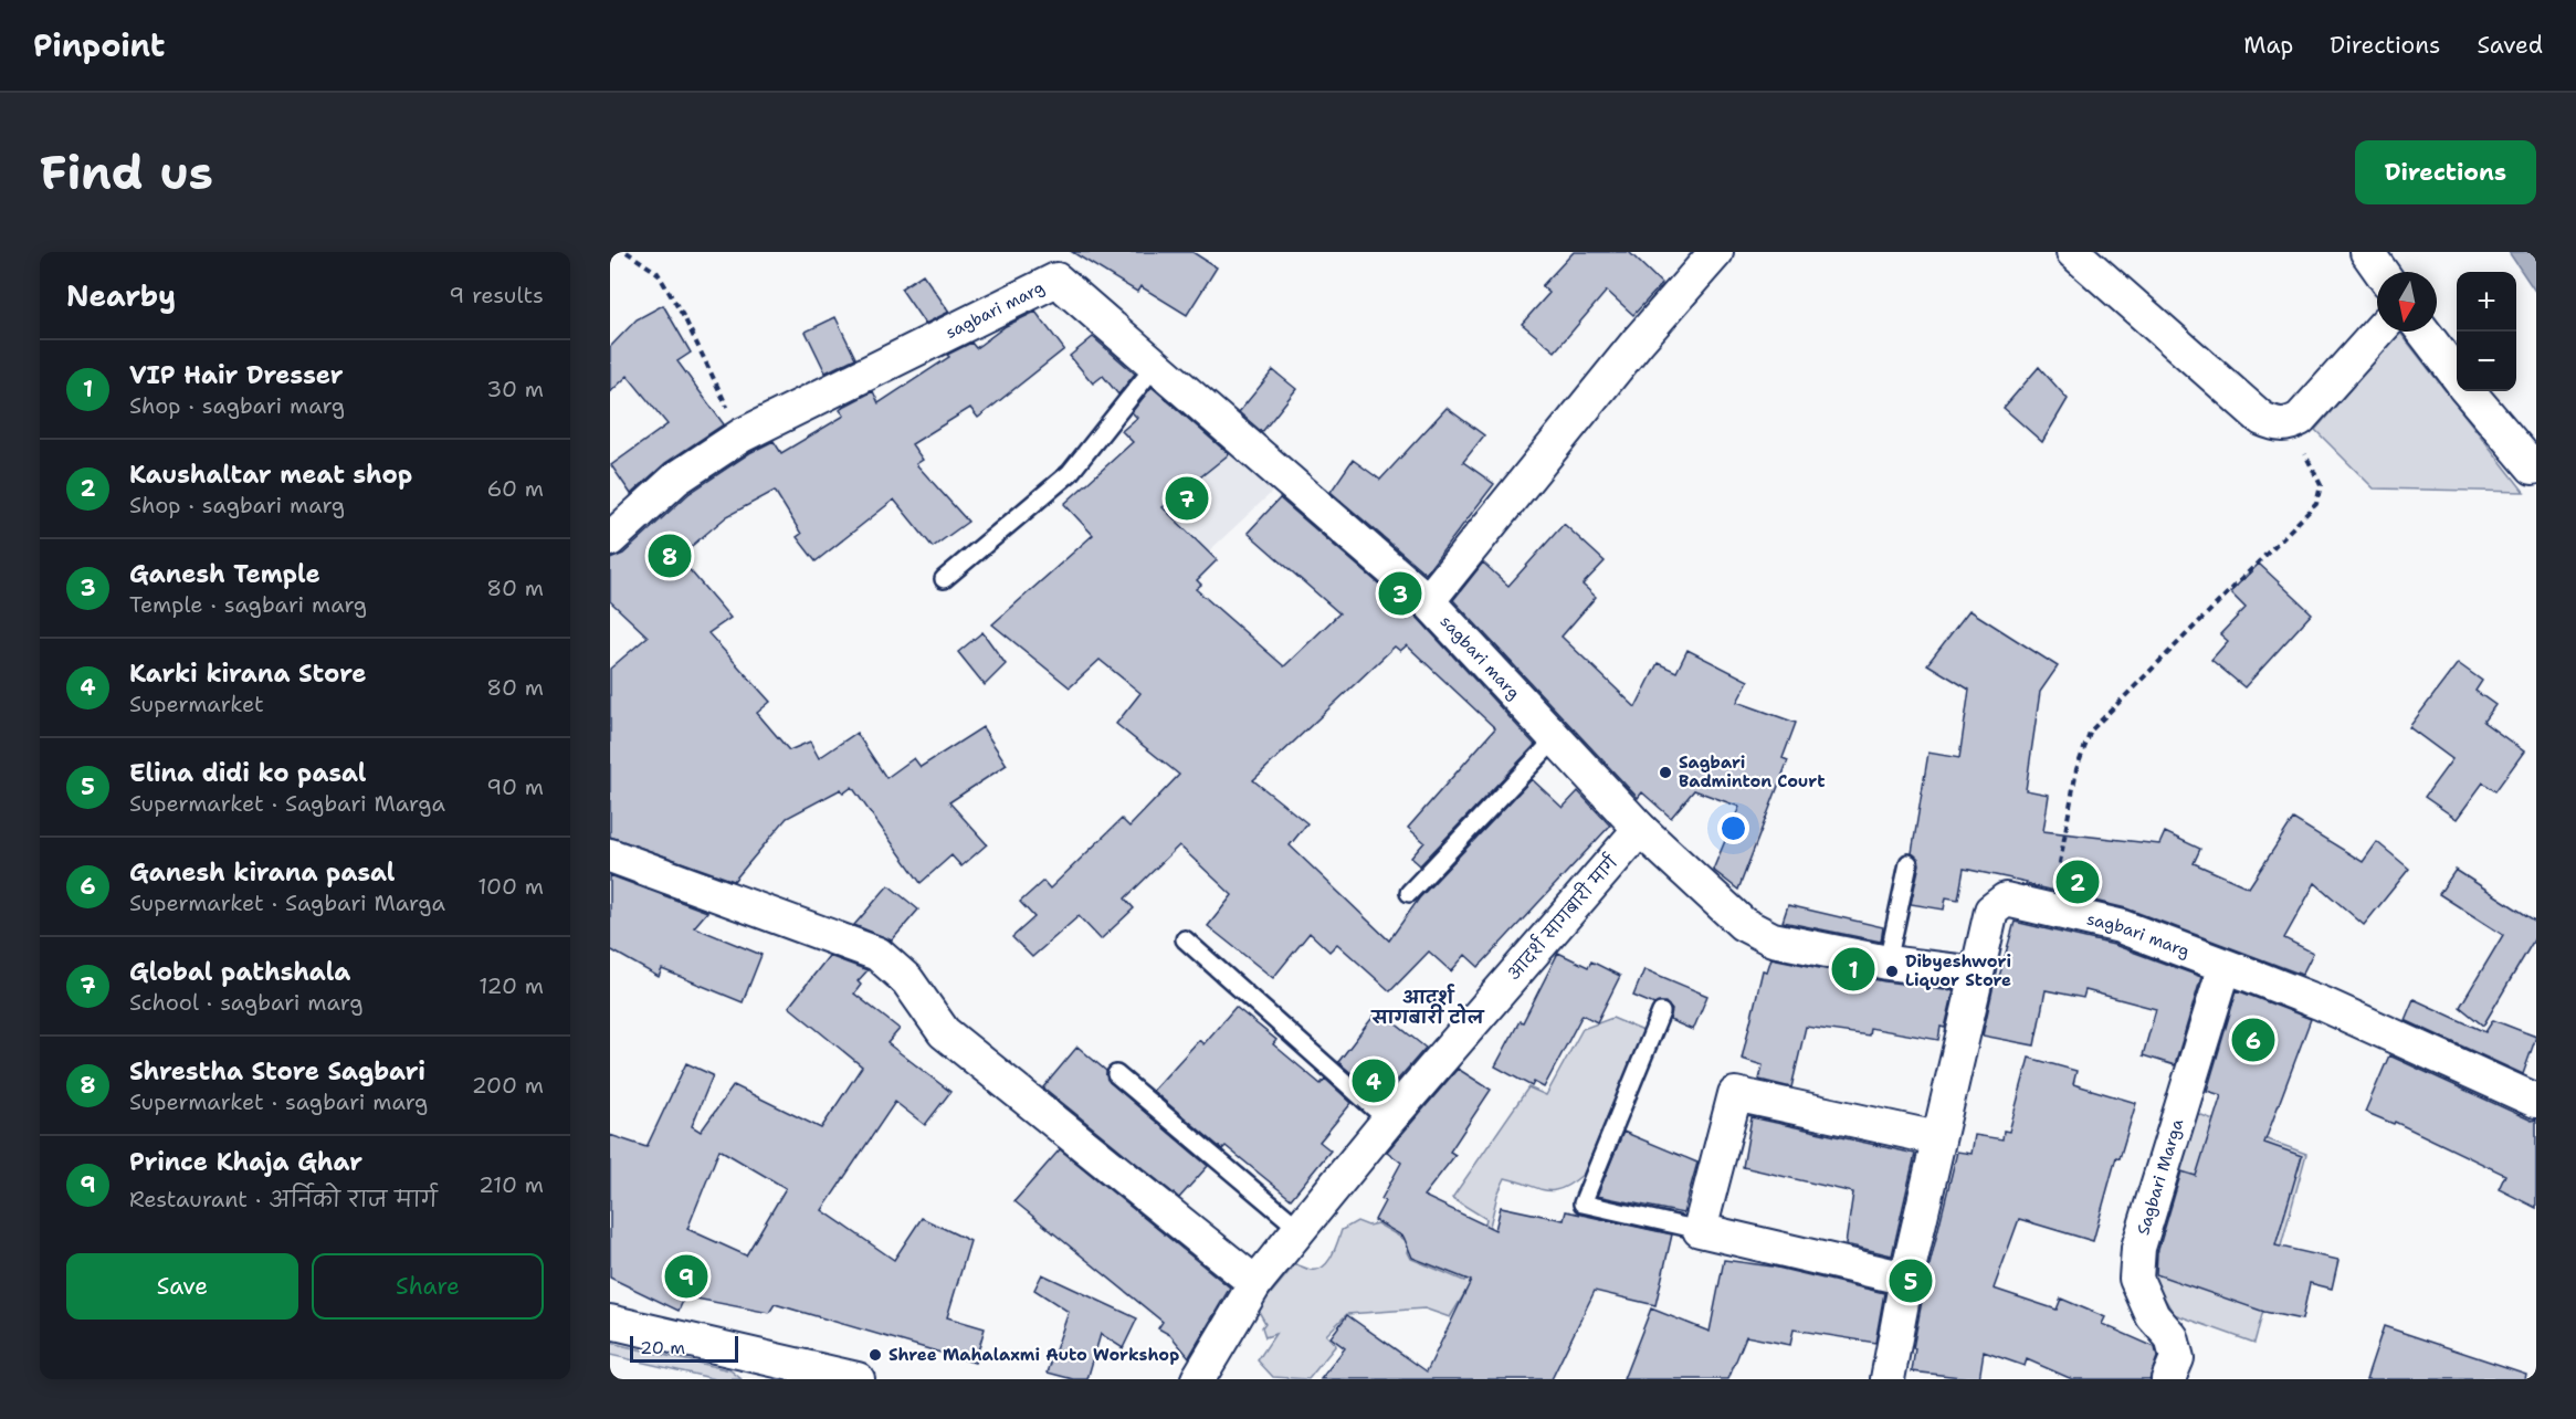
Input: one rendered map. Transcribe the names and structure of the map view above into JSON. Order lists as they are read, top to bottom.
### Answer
{
  "streets": {
    "street": ["sagbari marg", "आदर्श सागबारी मार्ग", "Sagbari Marga"]
  },
  "crossings": [
    ["sagbari marg", "आदर्श सागबारी मार्ग"],
    ["sagbari marg", "Sagbari Marga"]
  ],
  "districts": ["आदर्श सागबारी टोल"],
  "places": ["Sagbari Badminton Court", "Dibyeshwori Liquor Store", "Shree Mahalaxmi Auto Workshop"],
  "scale_bar": "20 m",
  "north": "bottom",
  "page": {
    "header": "Pinpoint",
    "nav": ["Map", "Directions", "Saved"],
    "buttons": [
      "Directions",
      ["Save", "Share"]
    ],
    "title": "Find us",
    "heading": ["Nearby", "9 results"],
    "map_buttons": ["+", "−"],
    "list": [
      {
        "mark": "1",
        "name": "VIP Hair Dresser",
        "note": "Shop · sagbari marg",
        "value": "30 m"
      },
      {
        "mark": "2",
        "name": "Kaushaltar meat shop",
        "note": "Shop · sagbari marg",
        "value": "60 m"
      },
      {
        "mark": "3",
        "name": "Ganesh Temple",
        "note": "Temple · sagbari marg",
        "value": "80 m"
      },
      {
        "mark": "4",
        "name": "Karki kirana Store",
        "note": "Supermarket",
        "value": "80 m"
      },
      {
        "mark": "5",
        "name": "Elina didi ko pasal",
        "note": "Supermarket · Sagbari Marga",
        "value": "90 m"
      },
      {
        "mark": "6",
        "name": "Ganesh kirana pasal",
        "note": "Supermarket · Sagbari Marga",
        "value": "100 m"
      },
      {
        "mark": "7",
        "name": "Global pathshala",
        "note": "School · sagbari marg",
        "value": "120 m"
      },
      {
        "mark": "8",
        "name": "Shrestha Store Sagbari",
        "note": "Supermarket · sagbari marg",
        "value": "200 m"
      },
      {
        "mark": "9",
        "name": "Prince Khaja Ghar",
        "note": "Restaurant · अर्निको राज मार्ग",
        "value": "210 m"
      }
    ],
    "pins": [
      "7",
      "8",
      "3",
      "2",
      "1",
      "6",
      "4",
      "9",
      "5"
    ],
    "scale": "20 m"
  }
}
